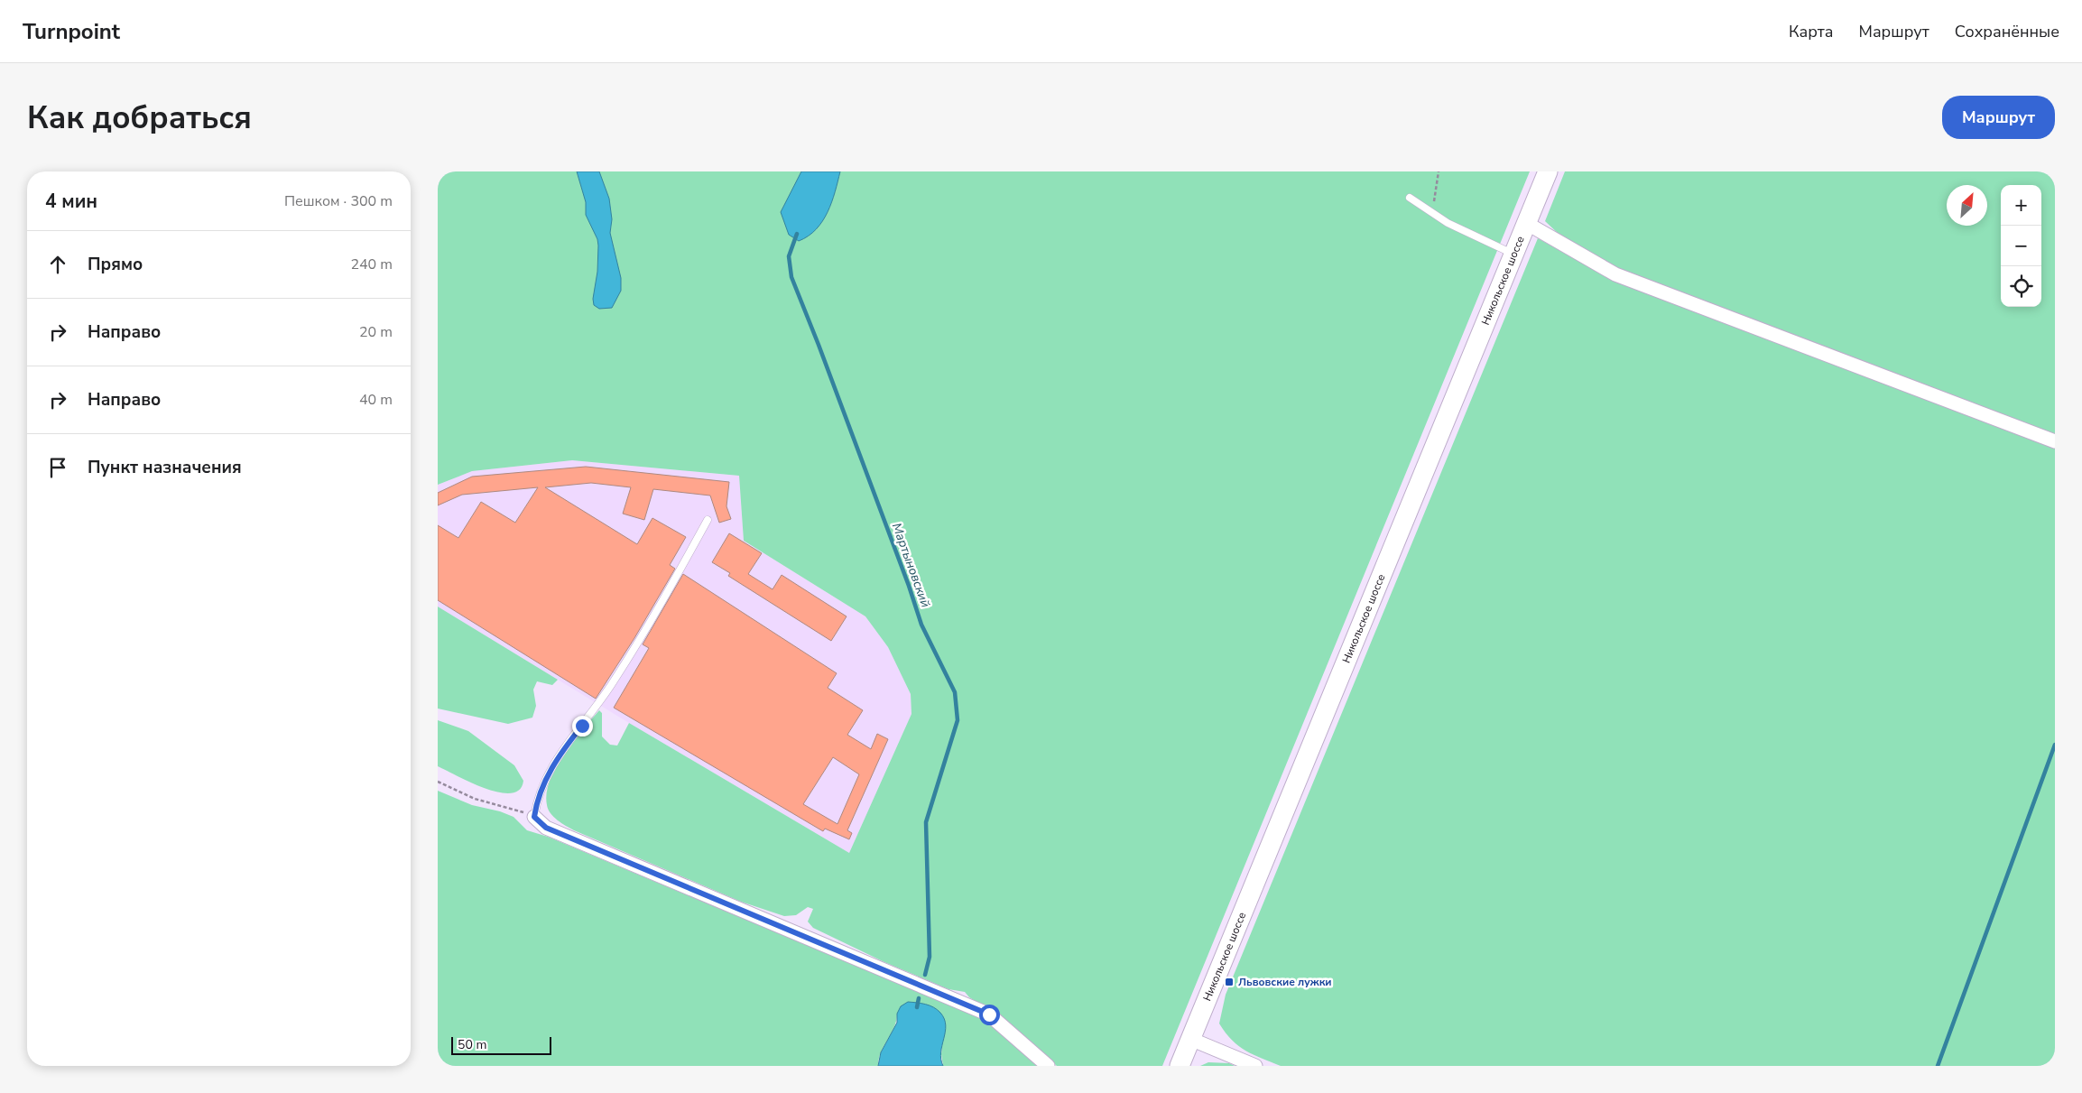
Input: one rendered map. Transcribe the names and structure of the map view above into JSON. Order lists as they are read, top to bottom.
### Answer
{
  "streets": {
    "main road": ["Никольское шоссе"]
  },
  "water": ["Мартыновский"],
  "places": {
    "transit": ["Львовские лужки"]
  },
  "scale_bar": "50 m",
  "north": "top right",
  "page": {
    "header": "Turnpoint",
    "nav": ["Карта", "Маршрут", "Сохранённые"],
    "buttons": "Маршрут",
    "title": "Как добраться",
    "heading": ["4 мин", "Пешком · 300 m"],
    "map_buttons": ["+", "−"],
    "list": [
      ["Прямо", "240 m"],
      ["Направо", "20 m"],
      ["Направо", "40 m"],
      "Пункт назначения"
    ],
    "scale": "50 m"
  }
}
